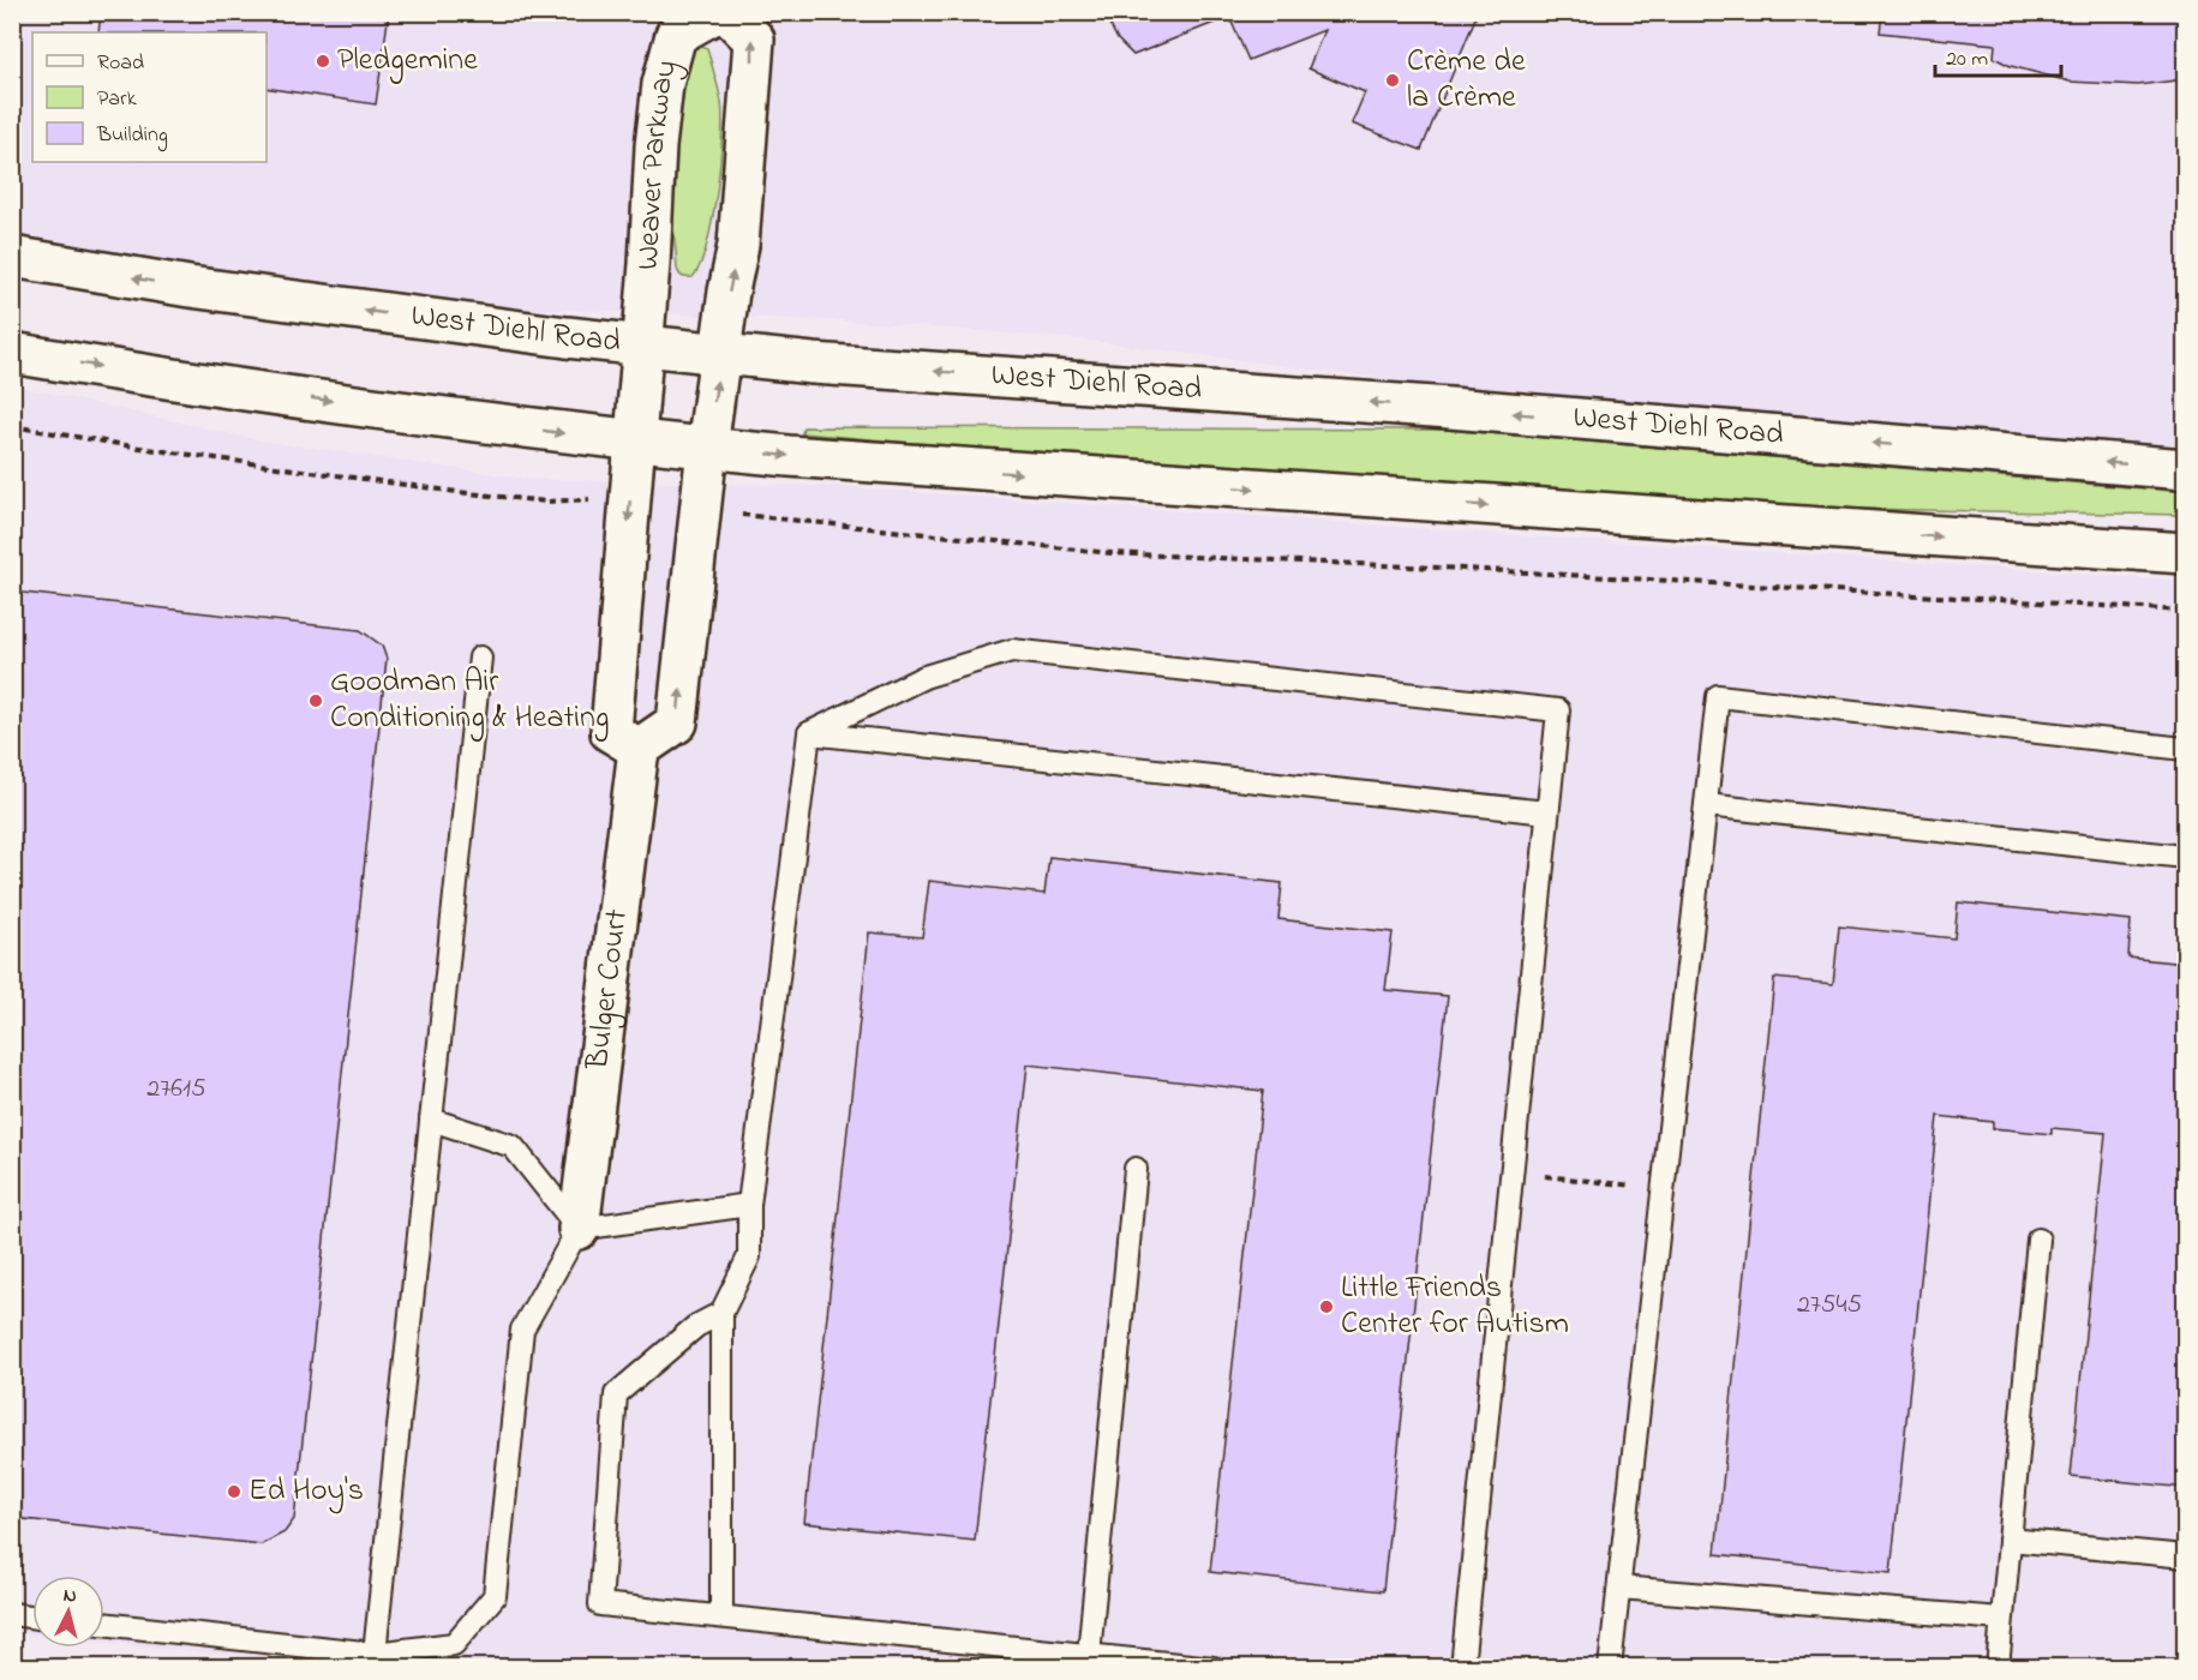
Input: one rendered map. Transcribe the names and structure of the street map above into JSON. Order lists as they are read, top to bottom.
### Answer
{
  "streets": {
    "street": ["Weaver Parkway", "West Diehl Road", "Bulger Court"]
  },
  "crossings": [
    ["Weaver Parkway", "West Diehl Road"]
  ],
  "places": [
    "Pledgemine",
    "Crème de la Crème",
    "Goodman Air Conditioning & Heating",
    "Little Friends Center for Autism",
    "Ed Hoy's"
  ],
  "house_numbers": ["27615", "27545"],
  "legend": ["Road", "Park", "Building"],
  "scale_bar": "20 m",
  "north": "top"
}
